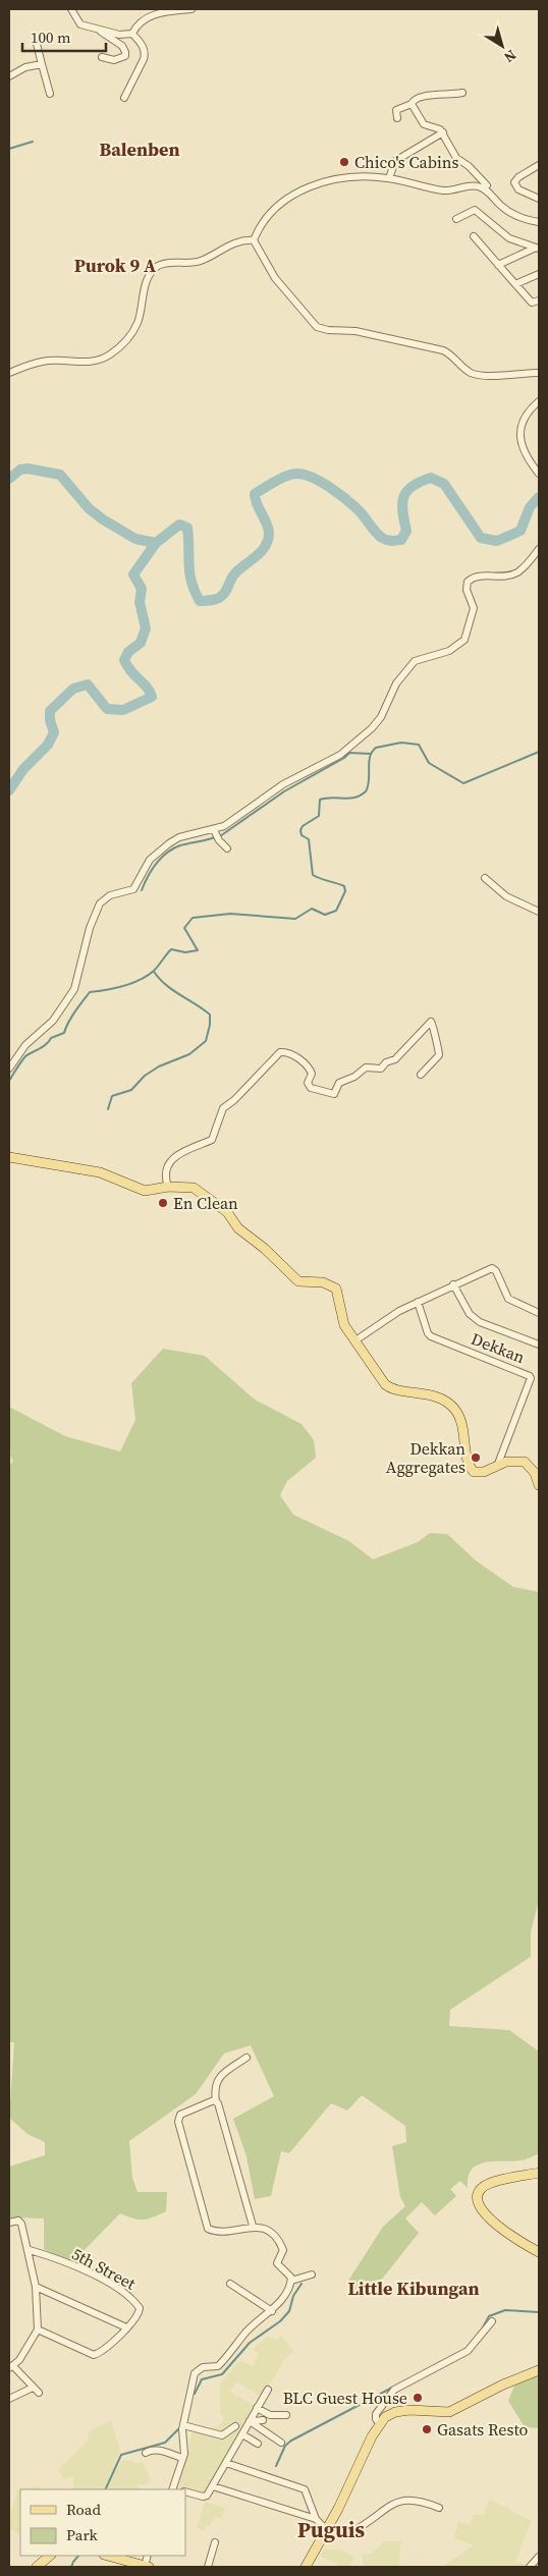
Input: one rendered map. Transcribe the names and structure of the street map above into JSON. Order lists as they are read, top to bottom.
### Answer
{
  "streets": {
    "street": ["Dekkan", "5th Street"]
  },
  "districts": [
    "Balenben",
    "Purok 9 A",
    "Little Kibungan",
    "Puguis"
  ],
  "places": [
    "Chico's Cabins",
    "En Clean",
    "Dekkan Aggregates",
    "BLC Guest House",
    "Gasats Resto"
  ],
  "legend": ["Road", "Park"],
  "scale_bar": "100 m",
  "north": "bottom right"
}
